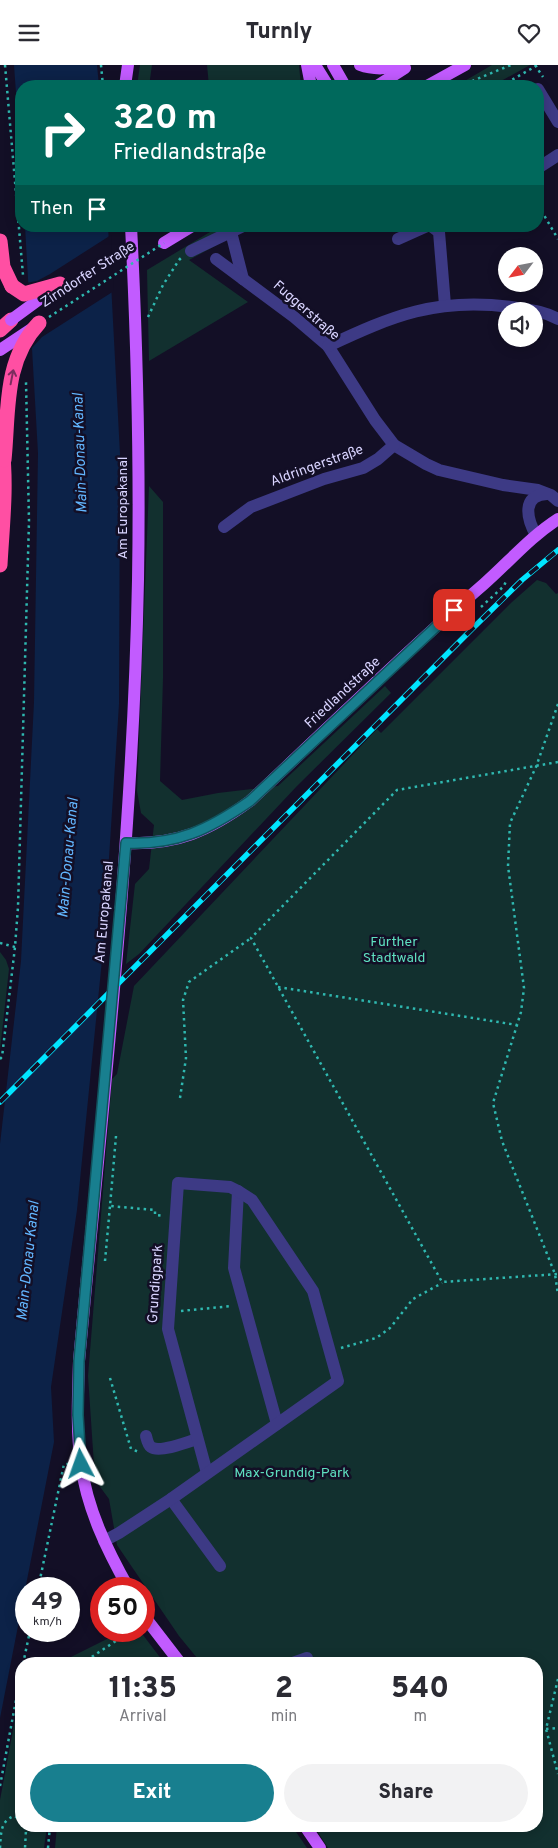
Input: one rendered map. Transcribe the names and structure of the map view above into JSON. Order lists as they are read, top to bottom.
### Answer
{
  "streets": {
    "main road": ["Zirndorfer Straße", "Am Europakanal", "Friedlandstraße"],
    "street": ["Fuggerstraße", "Aldringerstraße", "Grundigpark"]
  },
  "crossings": [
    ["Fuggerstraße", "Aldringerstraße"],
    ["Am Europakanal", "Friedlandstraße"],
    ["Am Europakanal", "Grundigpark"]
  ],
  "water": ["Main-Donau-Kanal"],
  "parks": ["Fürther Stadtwald", "Max-Grundig-Park"],
  "north": "bottom left",
  "page": {
    "header": "Turnly",
    "turn": ["320 m", "Friedlandstraße"],
    "then": "Then",
    "speed": "49 km/h",
    "limit": "50",
    "eta": [
      "11:35",
      "Arrival",
      "2",
      "min",
      "540",
      "m"
    ],
    "buttons": ["Exit", "Share"]
  }
}
